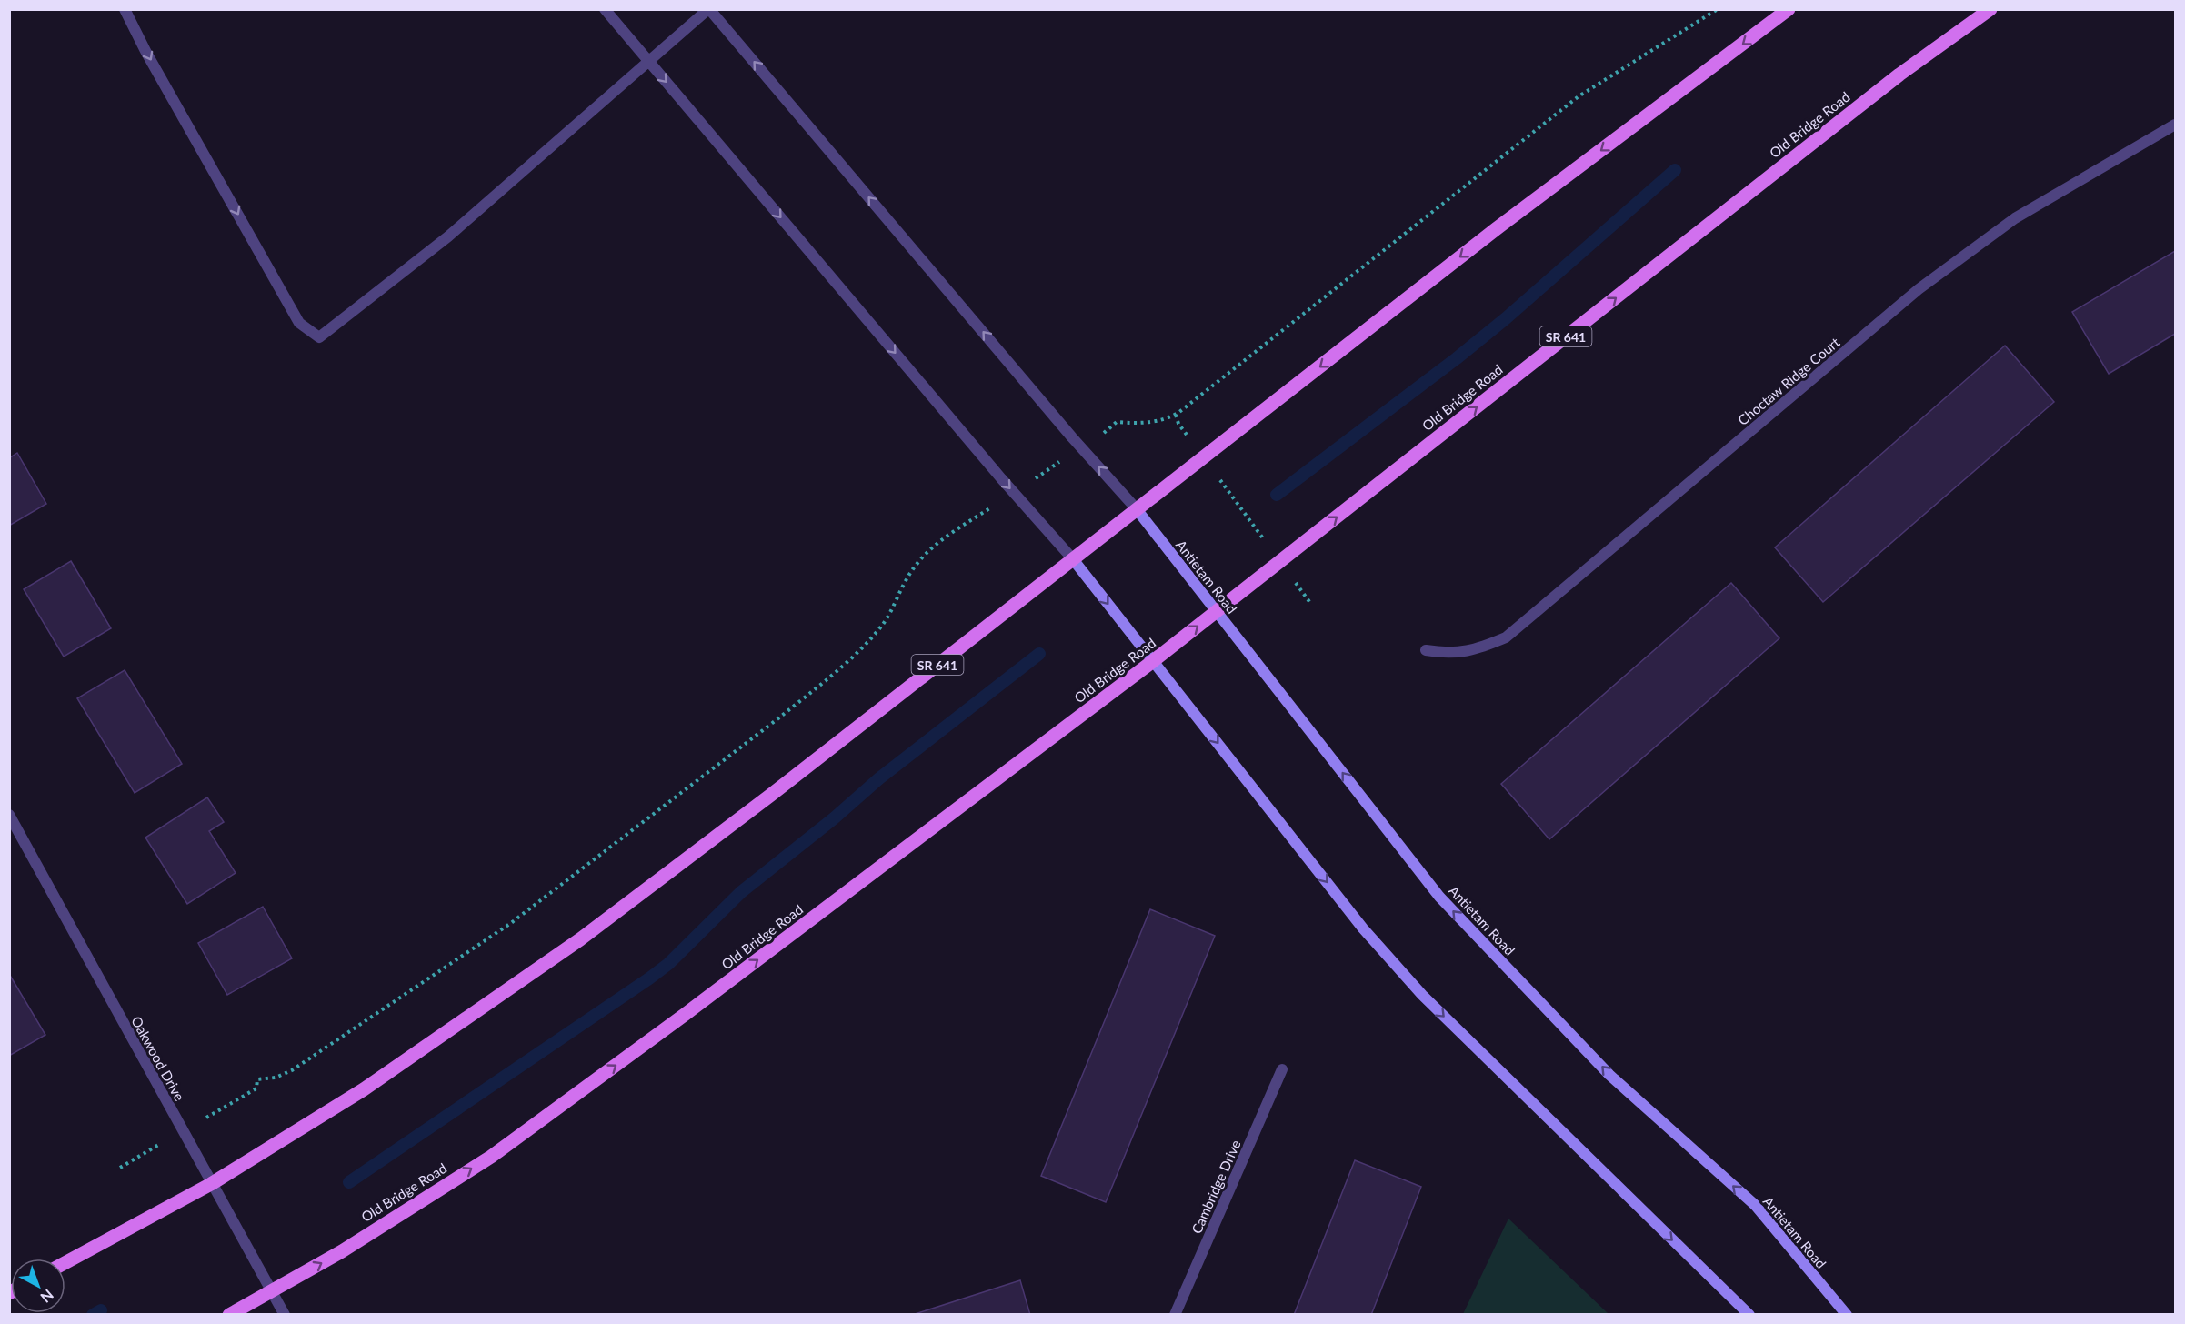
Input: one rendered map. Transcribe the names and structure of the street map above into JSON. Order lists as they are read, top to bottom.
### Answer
{
  "streets": {
    "main road": ["Old Bridge Road", "SR 641"],
    "street": [
      "Choctaw Ridge Court",
      "Antietam Road",
      "Oakwood Drive",
      "Cambridge Drive"
    ]
  },
  "crossings": [
    ["Old Bridge Road", "Antietam Road"],
    ["Old Bridge Road", "Oakwood Drive"],
    ["SR 641", "Antietam Road"],
    ["SR 641", "Oakwood Drive"]
  ],
  "one_way": ["Old Bridge Road"],
  "north": "bottom right"
}
